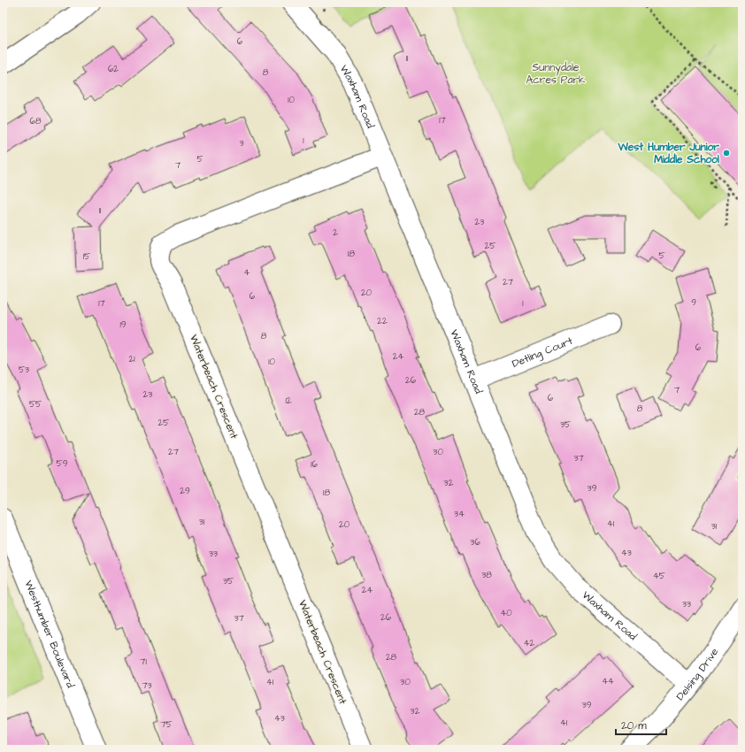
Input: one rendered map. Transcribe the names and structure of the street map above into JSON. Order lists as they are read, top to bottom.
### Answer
{
  "streets": {
    "street": [
      "Waxham Road",
      "Detling Court",
      "Waterbeach Crescent",
      "Westhumber Boulevard",
      "Delsing Drive"
    ]
  },
  "crossings": [
    ["Waxham Road", "Detling Court"],
    ["Waxham Road", "Waterbeach Crescent"],
    ["Waxham Road", "Delsing Drive"]
  ],
  "parks": ["Sunnydale Acres Park"],
  "places": ["West Humber Junior Middle School"],
  "house_numbers": [
    "6",
    "11",
    "62",
    "8",
    "10",
    "17",
    "68",
    "1",
    "3",
    "5",
    "7",
    "11",
    "23",
    "2",
    "25",
    "18",
    "5",
    "15",
    "4",
    "27",
    "20",
    "6",
    "9",
    "17",
    "1",
    "22",
    "19",
    "8",
    "6",
    "24",
    "21",
    "10",
    "53",
    "26",
    "7",
    "23",
    "6",
    "12",
    "55",
    "8",
    "28",
    "25",
    "35",
    "27",
    "30",
    "37",
    "59",
    "16",
    "32",
    "39",
    "29",
    "18",
    "34",
    "31",
    "41",
    "20",
    "31",
    "36",
    "43",
    "33",
    "38",
    "45",
    "35",
    "24",
    "33",
    "40",
    "26",
    "37",
    "42",
    "28",
    "71",
    "44",
    "41",
    "30",
    "73",
    "39",
    "32",
    "43",
    "41",
    "75"
  ],
  "scale_bar": "20 m"
}
